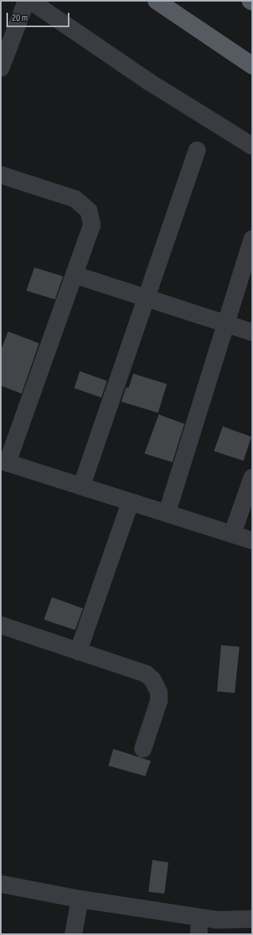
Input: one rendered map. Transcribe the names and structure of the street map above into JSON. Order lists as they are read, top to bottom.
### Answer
{
  "scale_bar": "20 m"
}
